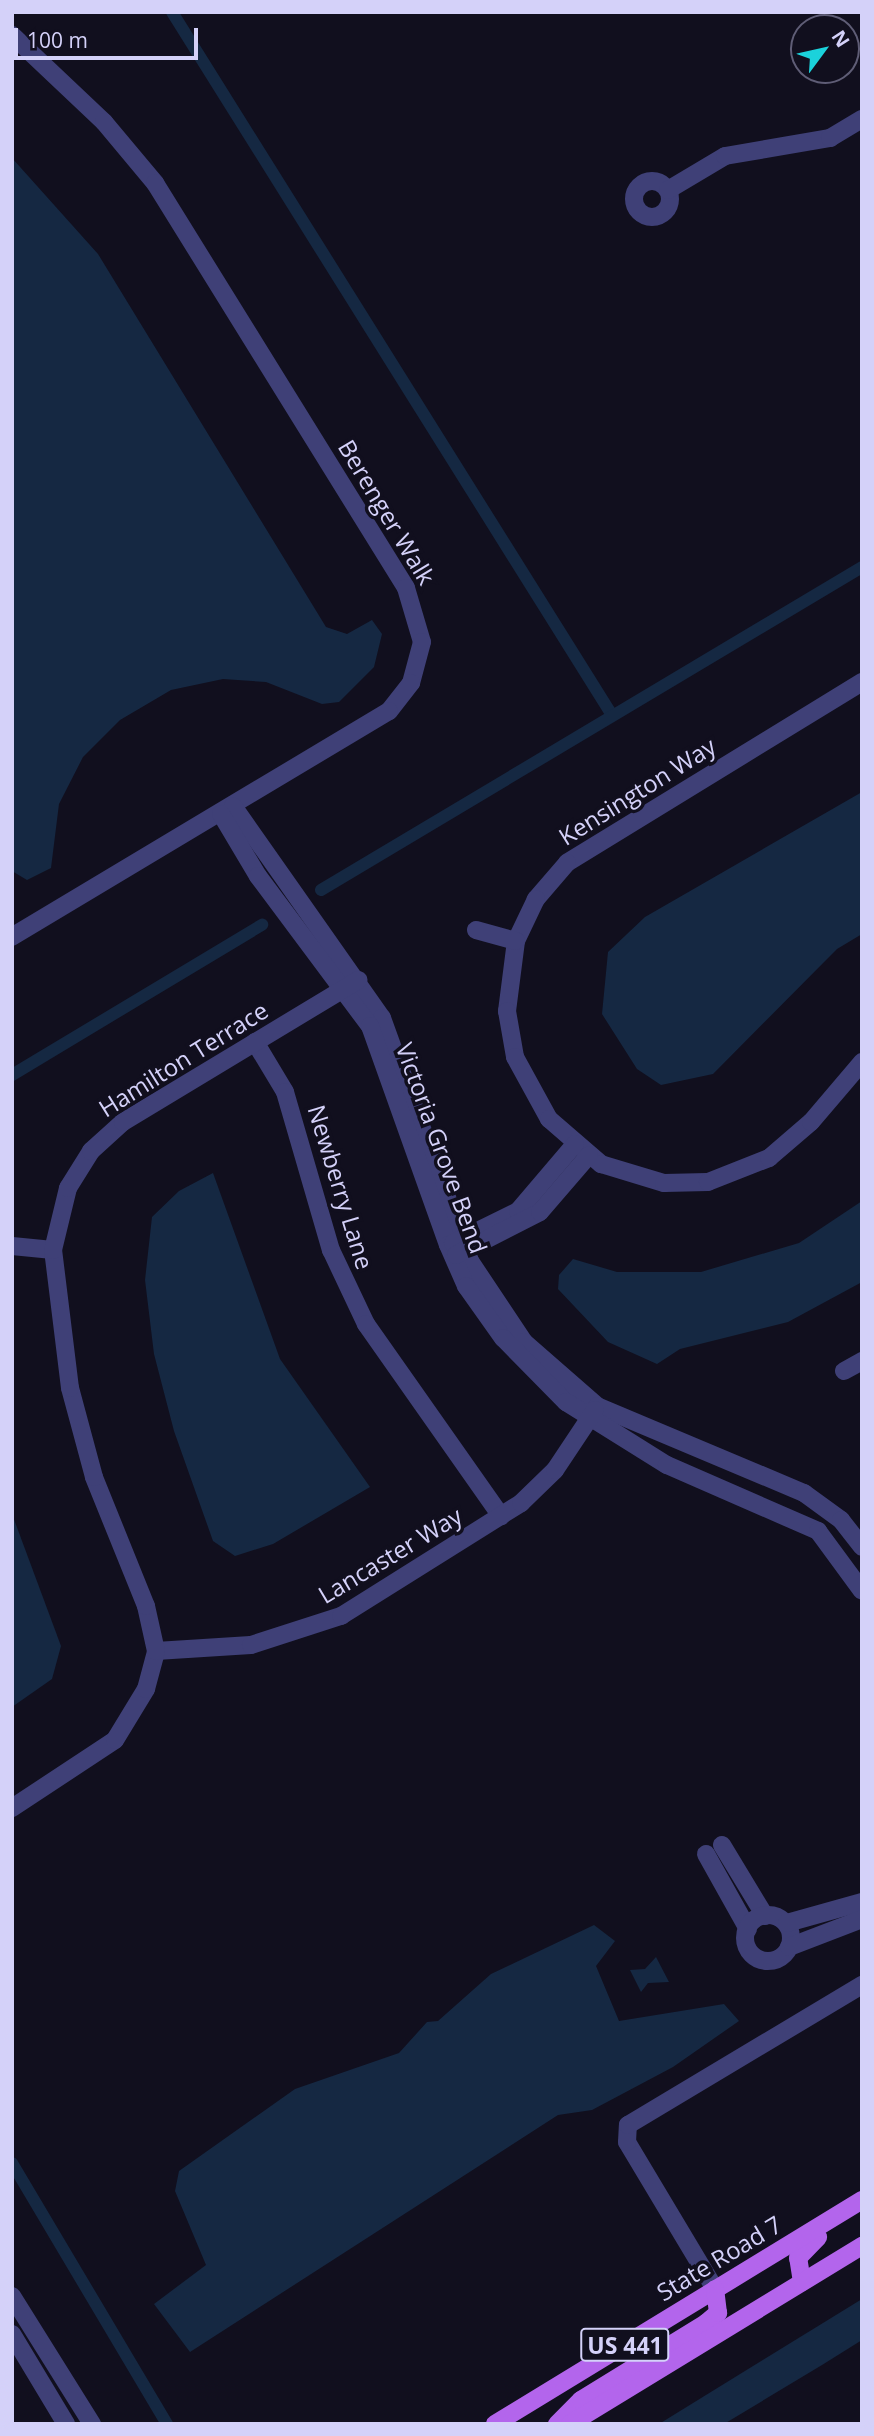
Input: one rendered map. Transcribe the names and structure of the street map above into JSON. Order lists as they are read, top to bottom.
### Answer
{
  "streets": {
    "main road": ["State Road 7", "US 441"],
    "street": [
      "Berenger Walk",
      "Kensington Way",
      "Hamilton Terrace",
      "Victoria Grove Bend",
      "Newberry Lane",
      "Lancaster Way"
    ]
  },
  "crossings": [
    ["Berenger Walk", "Victoria Grove Bend"],
    ["Hamilton Terrace", "Victoria Grove Bend"],
    ["Hamilton Terrace", "Newberry Lane"],
    ["Hamilton Terrace", "Lancaster Way"],
    ["Victoria Grove Bend", "Lancaster Way"],
    ["Newberry Lane", "Lancaster Way"]
  ],
  "scale_bar": "100 m",
  "north": "top right"
}
